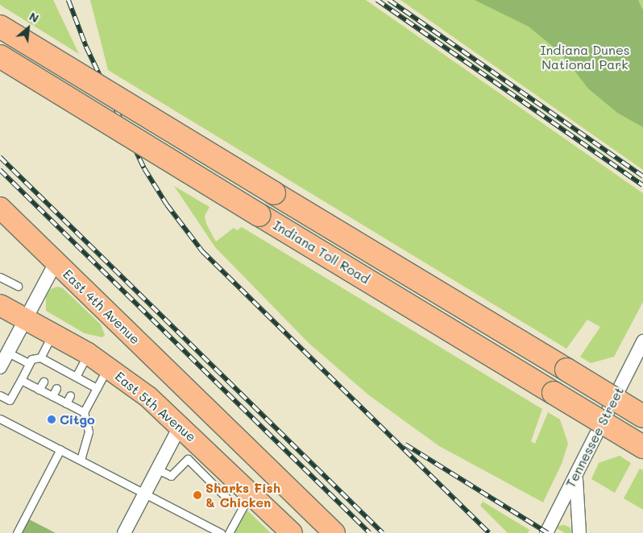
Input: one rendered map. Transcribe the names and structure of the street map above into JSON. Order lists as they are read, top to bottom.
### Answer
{
  "streets": {
    "highway": ["Indiana Toll Road"],
    "main road": ["East 4th Avenue", "East 5th Avenue"],
    "street": ["Tennessee Street"]
  },
  "parks": ["Indiana Dunes National Park"],
  "places": ["Citgo", "Sharks Fish & Chicken"],
  "north": "top right"
}
